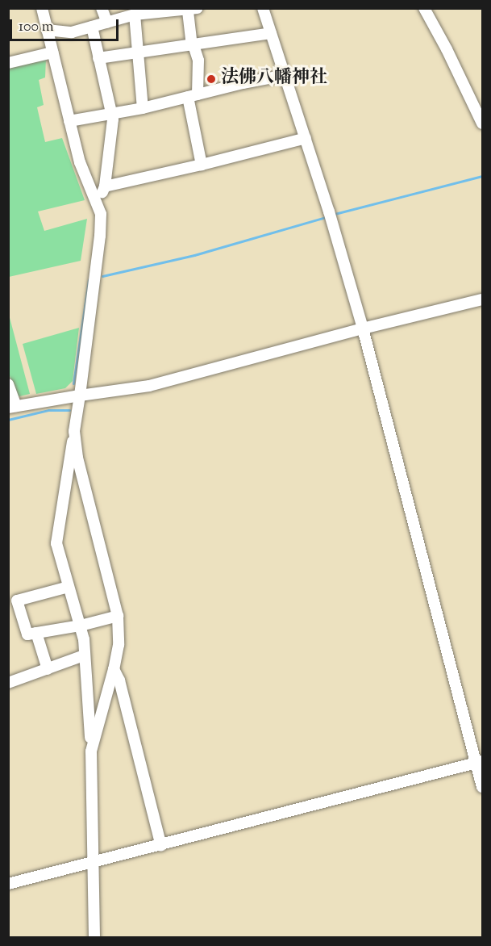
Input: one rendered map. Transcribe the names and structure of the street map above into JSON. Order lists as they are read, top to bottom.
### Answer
{
  "places": ["法佛八幡神社"],
  "scale_bar": "100 m"
}
